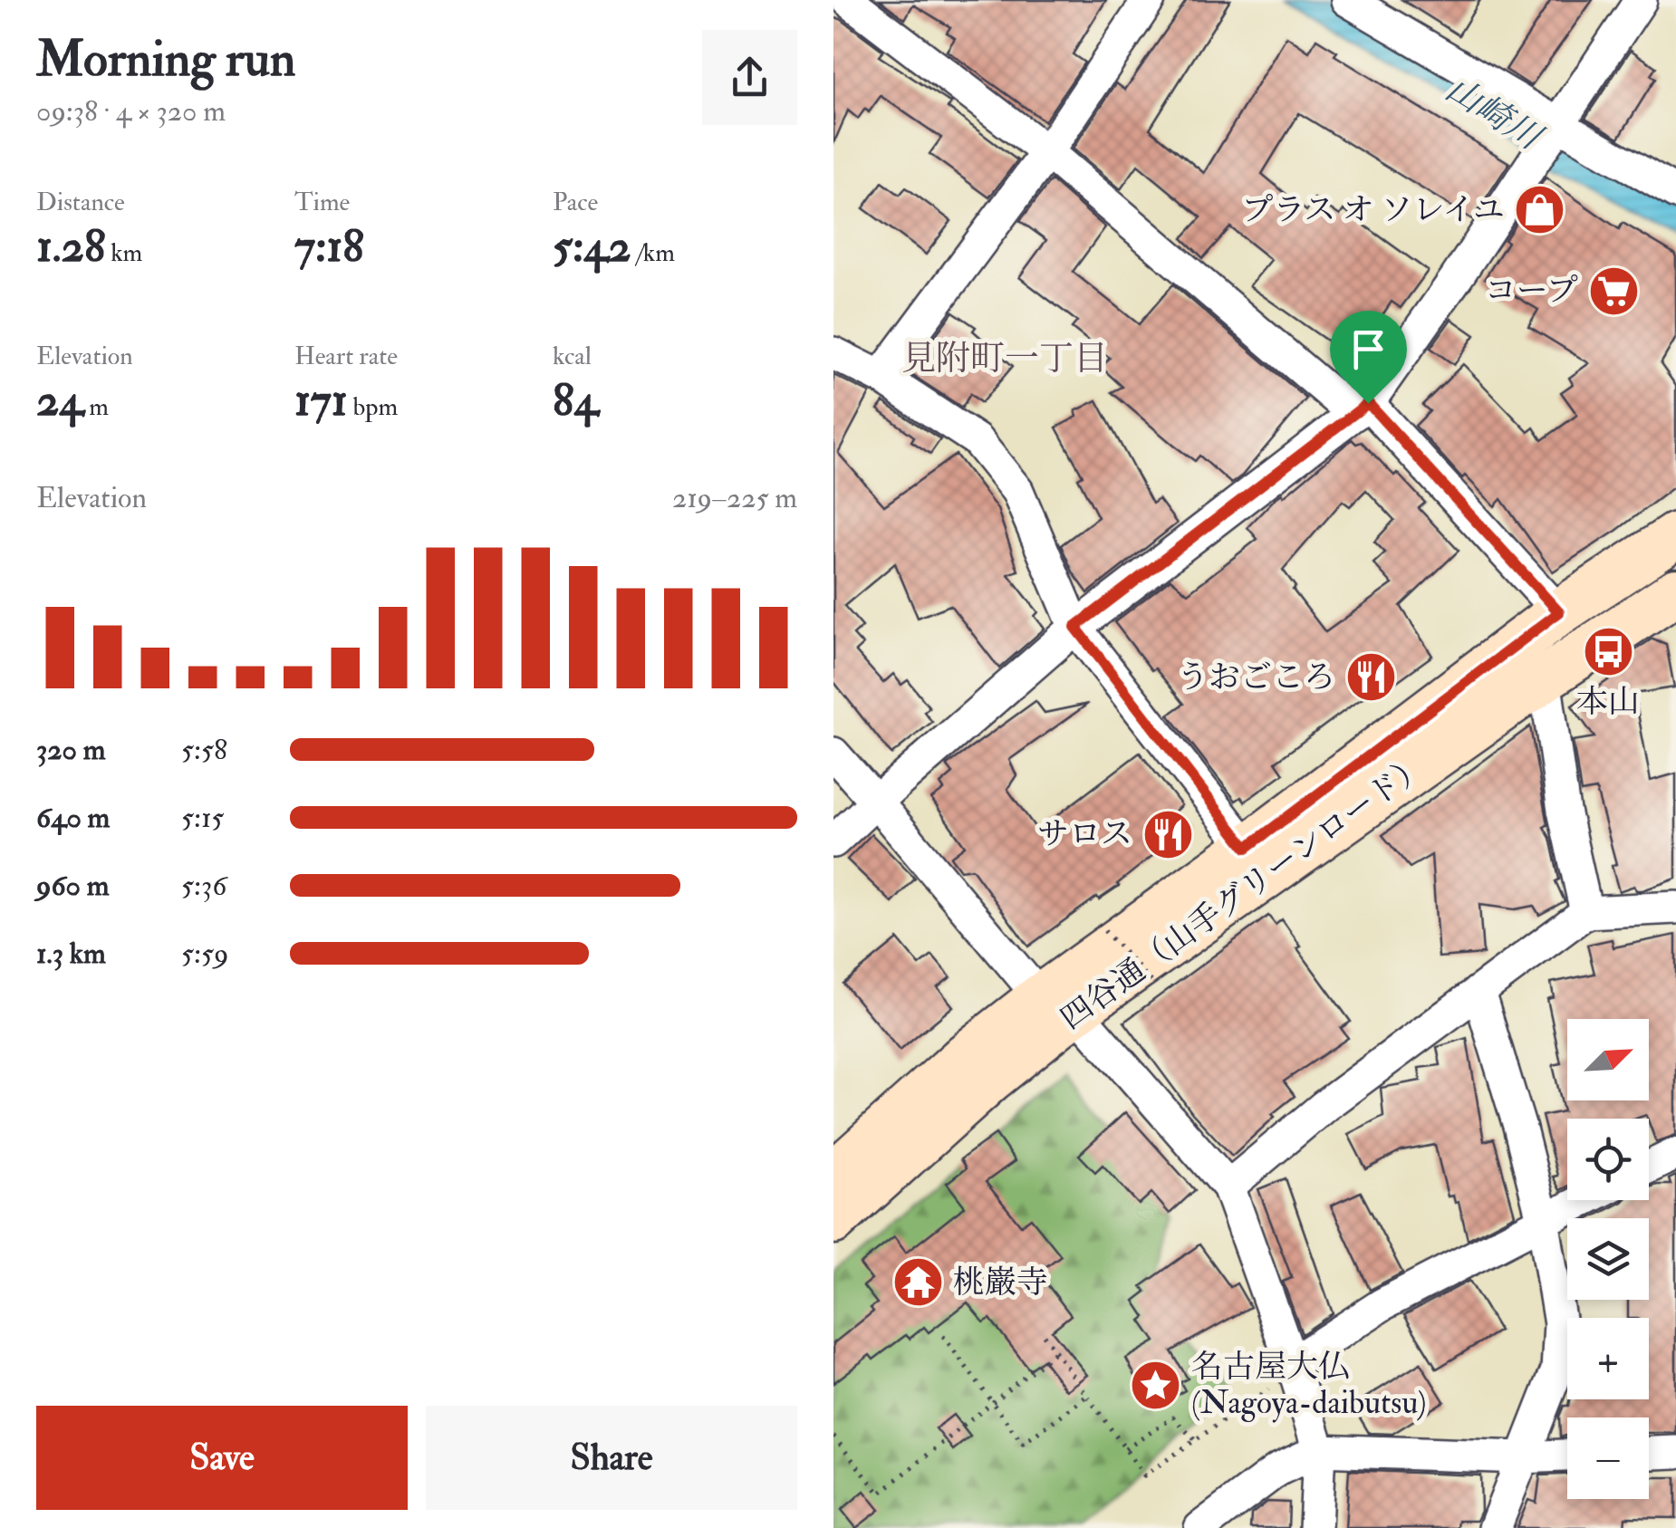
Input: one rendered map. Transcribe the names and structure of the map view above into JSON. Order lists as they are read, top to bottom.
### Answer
{
  "streets": {
    "street": ["四谷通（山手グリーンロード）"]
  },
  "districts": ["見附町一丁目"],
  "water": ["山崎川"],
  "places": {
    "shop": ["プラス オ ソレイユ"],
    "supermarket": ["コープ"],
    "bus stop": ["本山"],
    "restaurant": ["うおごころ", "サロス"],
    "temple": ["桃巌寺"],
    "place": ["名古屋大仏 (Nagoya-daibutsu)"]
  },
  "north": "top right",
  "page": {
    "heading": ["Morning run", "09:38 · 4 × 320 m"],
    "stats": [
      ["Distance", "1.28 km"],
      ["Time", "7:18"],
      ["Pace", "5:42 /km"],
      ["Elevation", "24 m"],
      ["Heart rate", "171 bpm"],
      ["kcal", "84"]
    ],
    "chart": ["Elevation", "219–225 m"],
    "list": [
      {
        "name": "320 m",
        "note": "5:58"
      },
      {
        "name": "640 m",
        "note": "5:15"
      },
      {
        "name": "960 m",
        "note": "5:36"
      },
      {
        "name": "1.3 km",
        "note": "5:59"
      }
    ],
    "map_buttons": ["+", "−"],
    "buttons": ["Save", "Share"]
  }
}
